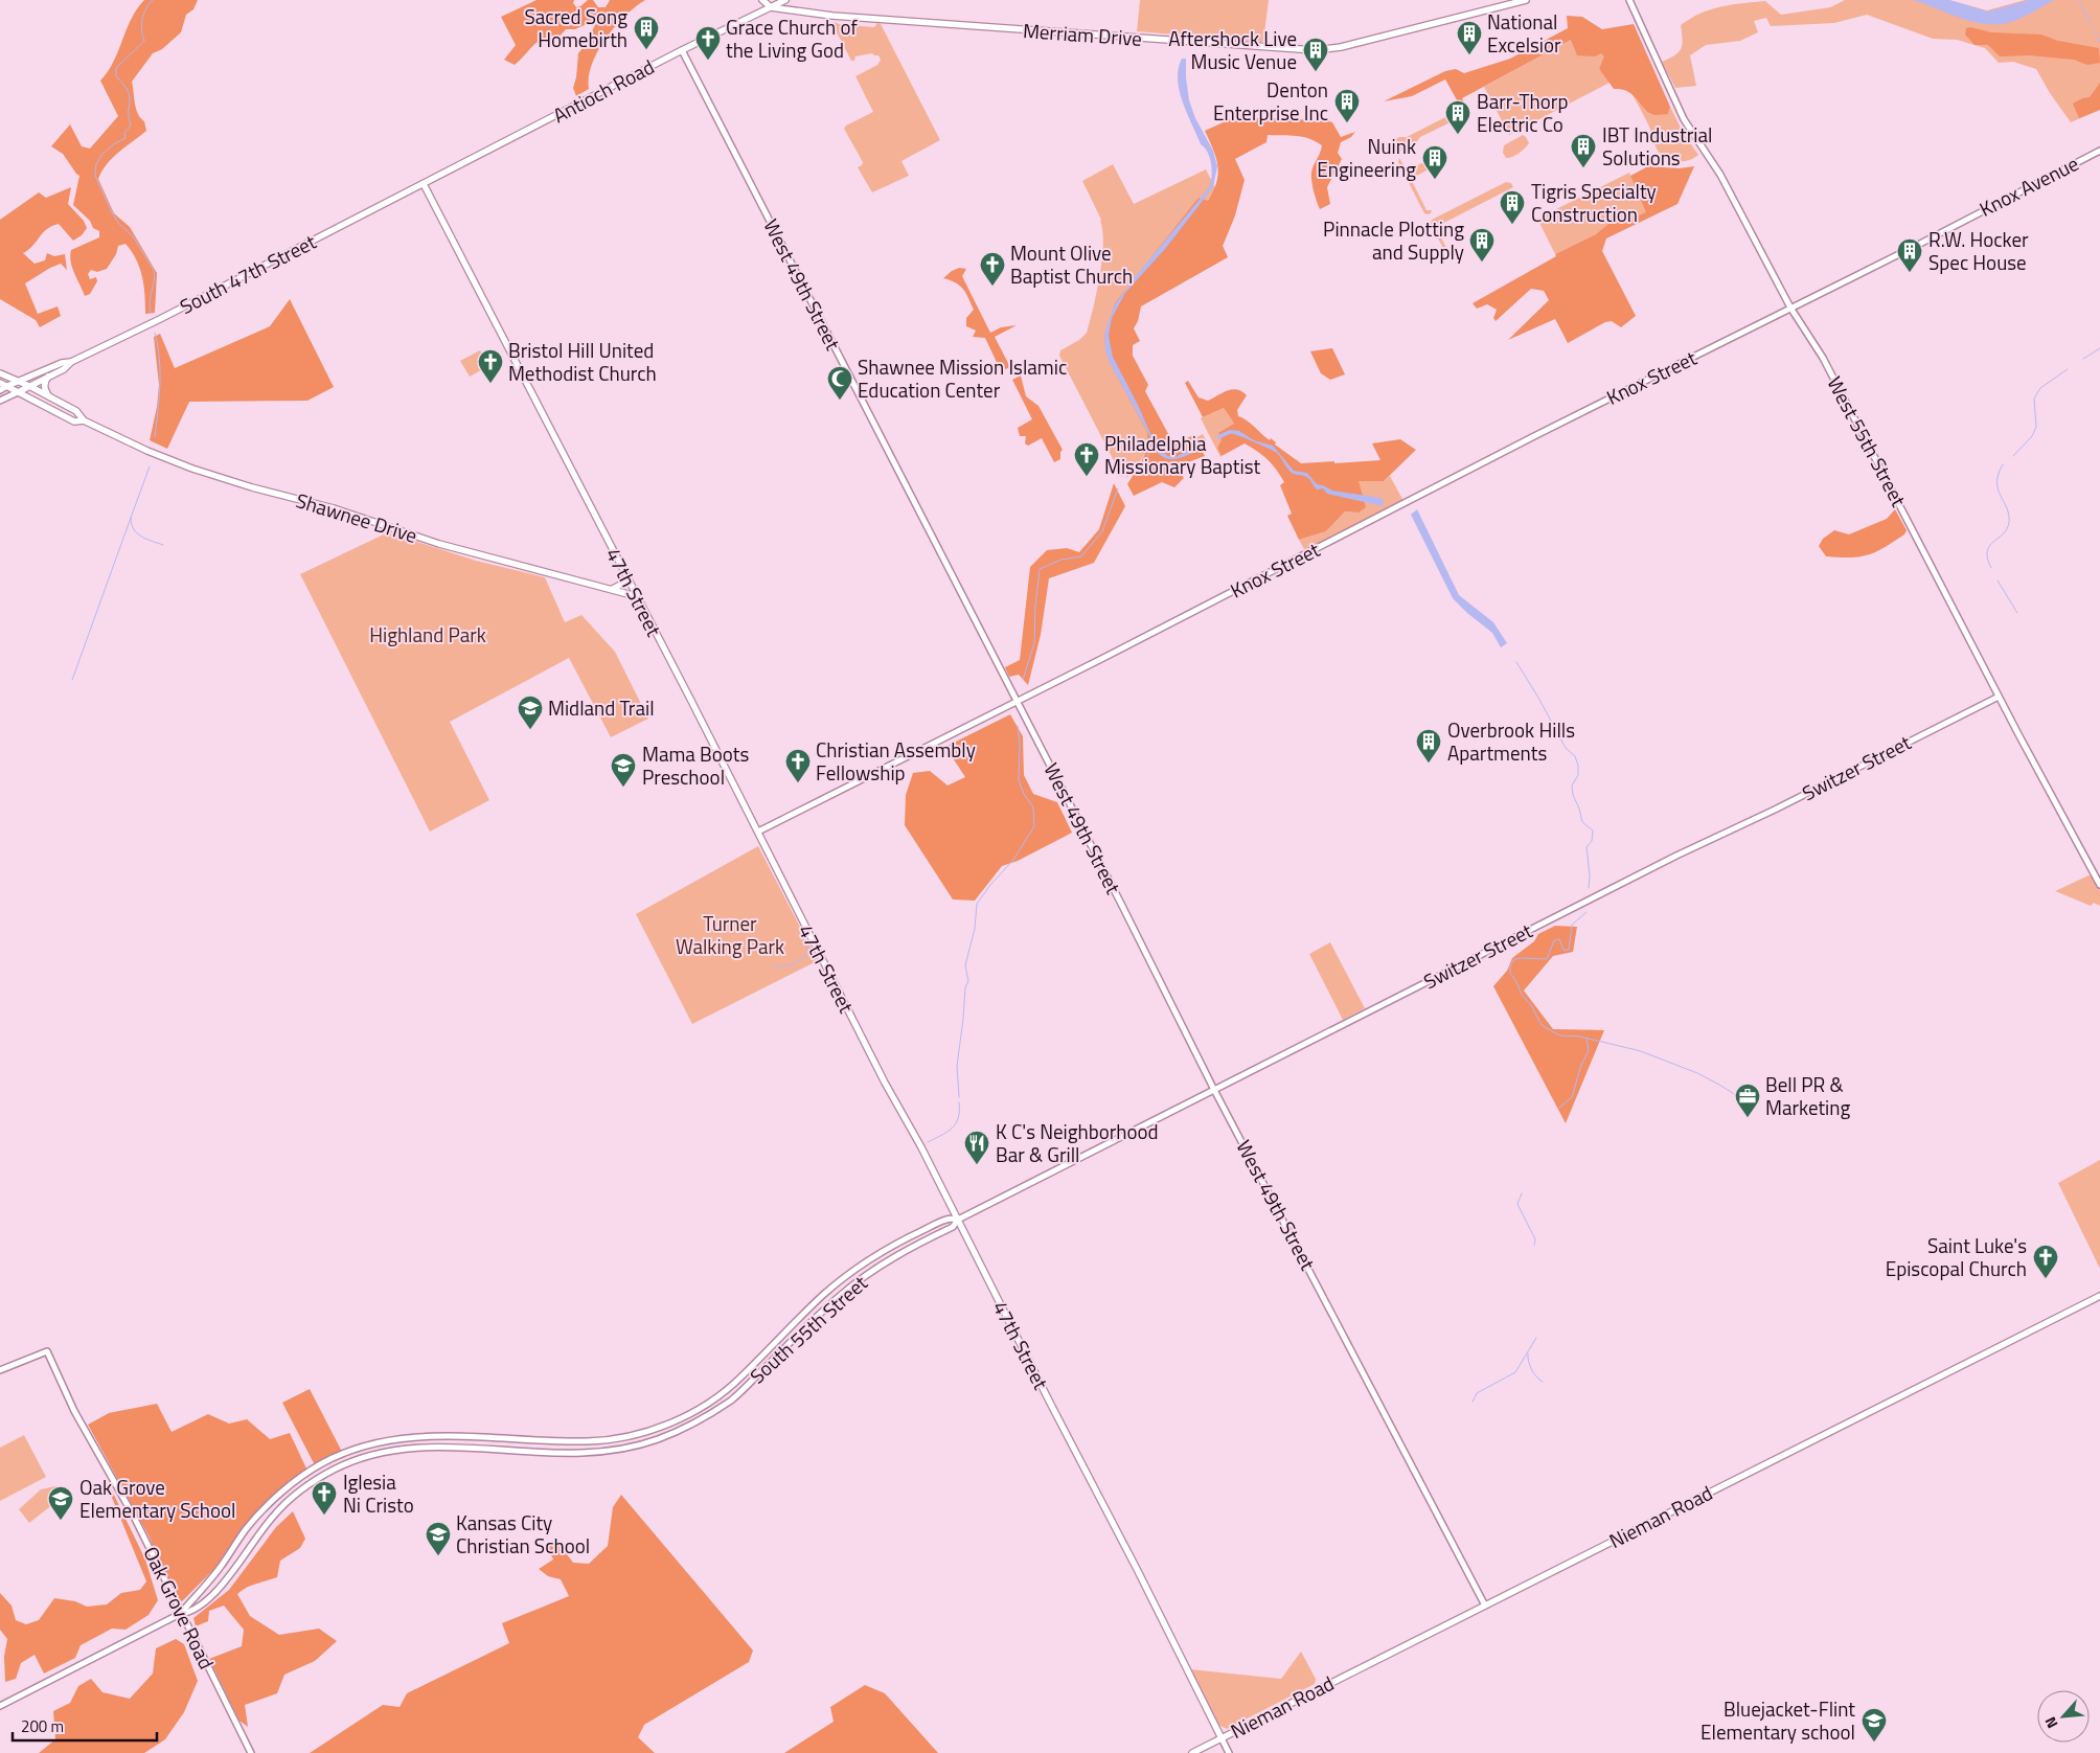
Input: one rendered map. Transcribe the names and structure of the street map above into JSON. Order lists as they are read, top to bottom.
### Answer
{
  "streets": {
    "main road": [
      "Merriam Drive",
      "Antioch Road",
      "South 47th Street",
      "Shawnee Drive",
      "47th Street",
      "Nieman Road"
    ],
    "street": [
      "Knox Avenue",
      "West 49th Street",
      "Knox Street",
      "West 55th Street",
      "Switzer Street",
      "South 55th Street",
      "Oak Grove Road"
    ]
  },
  "crossings": [
    ["Merriam Drive", "Antioch Road"],
    ["Antioch Road", "South 47th Street"],
    ["Antioch Road", "West 49th Street"],
    ["Antioch Road", "47th Street"],
    ["Knox Avenue", "Knox Street"],
    ["Knox Avenue", "West 55th Street"],
    ["South 47th Street", "Shawnee Drive"],
    ["South 47th Street", "47th Street"],
    ["West 49th Street", "Knox Street"],
    ["West 49th Street", "Switzer Street"],
    ["West 49th Street", "Nieman Road"],
    ["Knox Street", "West 55th Street"],
    ["Knox Street", "47th Street"],
    ["West 55th Street", "Switzer Street"],
    ["Shawnee Drive", "47th Street"],
    ["47th Street", "Switzer Street"],
    ["47th Street", "South 55th Street"],
    ["47th Street", "Nieman Road"],
    ["Switzer Street", "South 55th Street"],
    ["South 55th Street", "Oak Grove Road"]
  ],
  "parks": ["Highland Park", "Turner Walking Park"],
  "places": {
    "building": [
      "Sacred Song Homebirth",
      "National Excelsior",
      "Aftershock Live Music Venue",
      "Denton Enterprise Inc",
      "Barr-Thorp Electric Co",
      "IBT Industrial Solutions",
      "Nuink Engineering",
      "Tigris Specialty Construction",
      "Pinnacle Plotting and Supply",
      "R.W. Hocker Spec House",
      "Overbrook Hills Apartments"
    ],
    "church": [
      "Grace Church of the Living God",
      "Mount Olive Baptist Church",
      "Bristol Hill United Methodist Church",
      "Philadelphia Missionary Baptist",
      "Christian Assembly Fellowship",
      "Saint Luke's Episcopal Church",
      "Iglesia Ni Cristo"
    ],
    "mosque": ["Shawnee Mission Islamic Education Center"],
    "school or university": [
      "Midland Trail",
      "Mama Boots Preschool",
      "Oak Grove Elementary School",
      "Kansas City Christian School",
      "Bluejacket-Flint Elementary school"
    ],
    "office": ["Bell PR & Marketing"],
    "restaurant": ["K C's Neighborhood Bar & Grill"]
  },
  "scale_bar": "200 m",
  "north": "bottom left"
}
